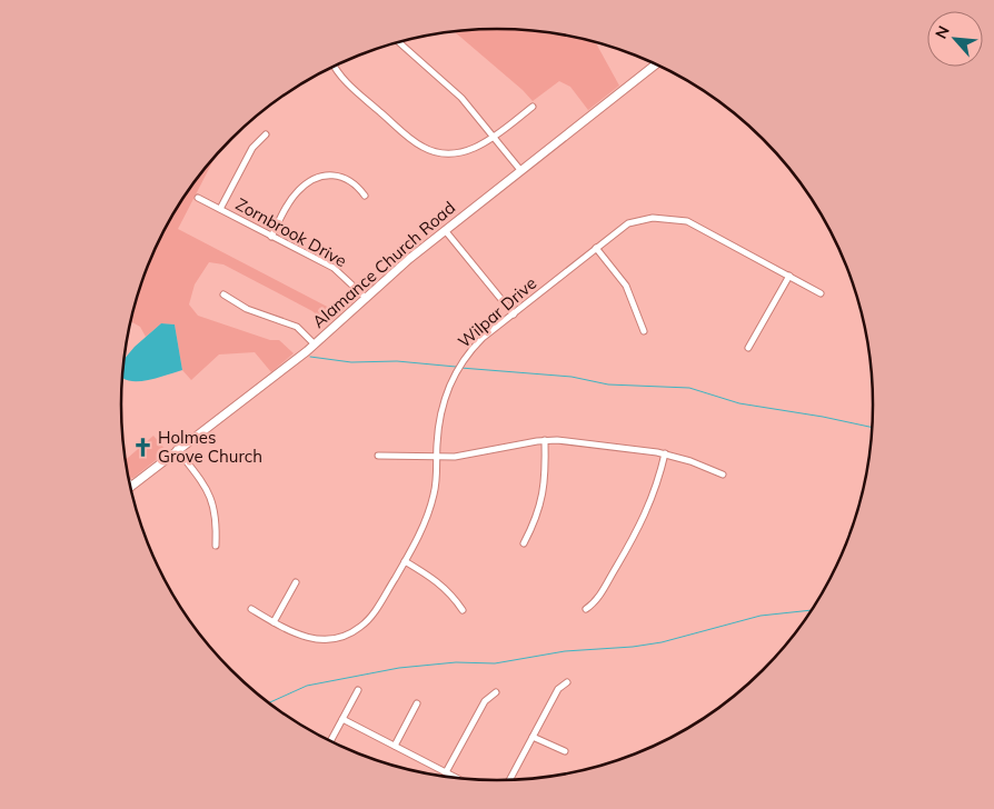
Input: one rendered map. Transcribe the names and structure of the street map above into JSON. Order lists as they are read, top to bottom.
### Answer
{
  "streets": {
    "main road": ["Alamance Church Road"],
    "street": ["Zornbrook Drive", "Wilpar Drive"]
  },
  "crossings": [
    ["Zornbrook Drive", "Alamance Church Road"]
  ],
  "places": {
    "church": ["Holmes Grove Church"]
  },
  "north": "top left"
}
